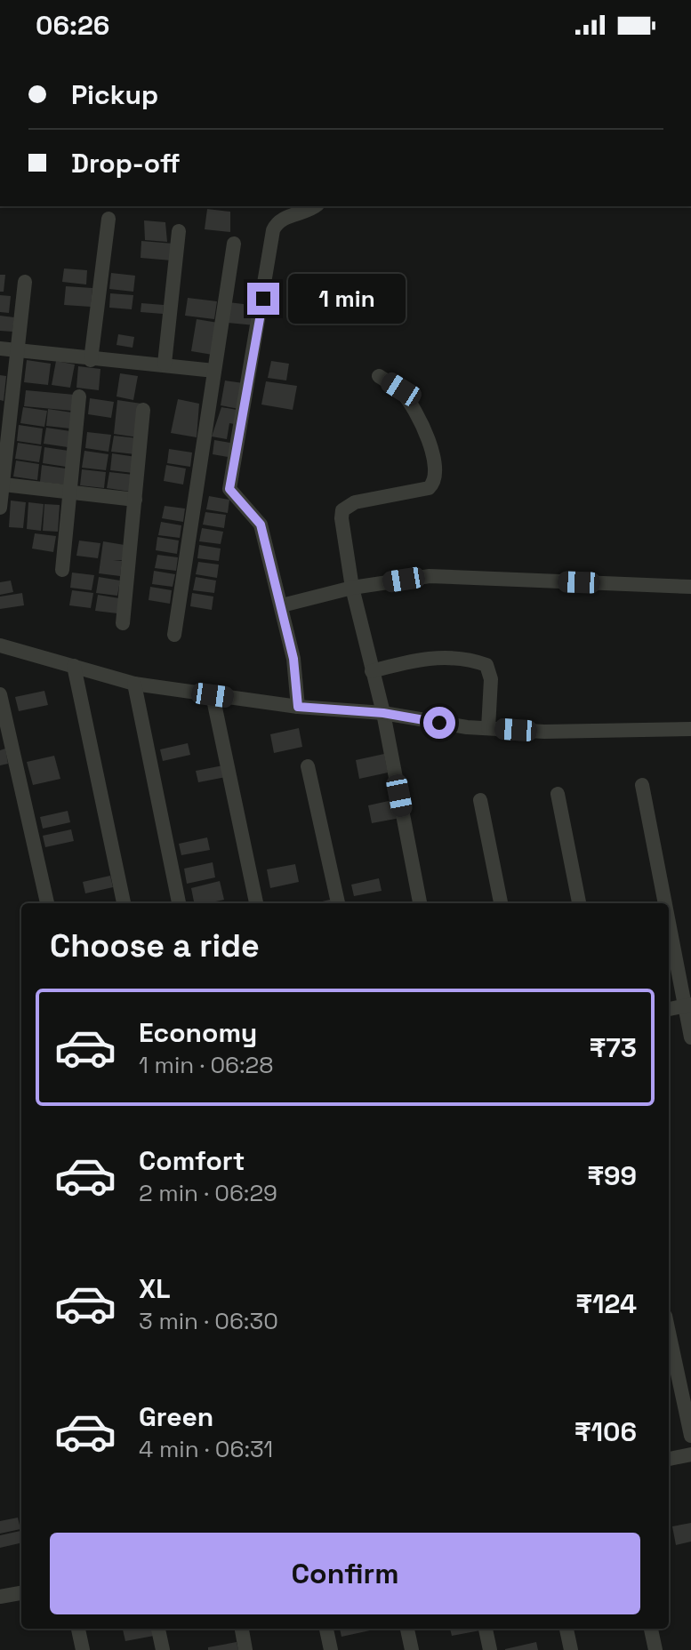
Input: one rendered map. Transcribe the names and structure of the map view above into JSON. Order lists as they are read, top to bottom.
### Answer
{
  "page": {
    "status": "06:26",
    "banner": ["Pickup", "Drop-off"],
    "bubble": "1 min",
    "heading": "Choose a ride",
    "list": [
      {
        "name": "Economy",
        "note": "1 min · 06:28",
        "value": "₹73"
      },
      {
        "name": "Comfort",
        "note": "2 min · 06:29",
        "value": "₹99"
      },
      {
        "name": "XL",
        "note": "3 min · 06:30",
        "value": "₹124"
      },
      {
        "name": "Green",
        "note": "4 min · 06:31",
        "value": "₹106"
      }
    ],
    "buttons": "Confirm"
  }
}
